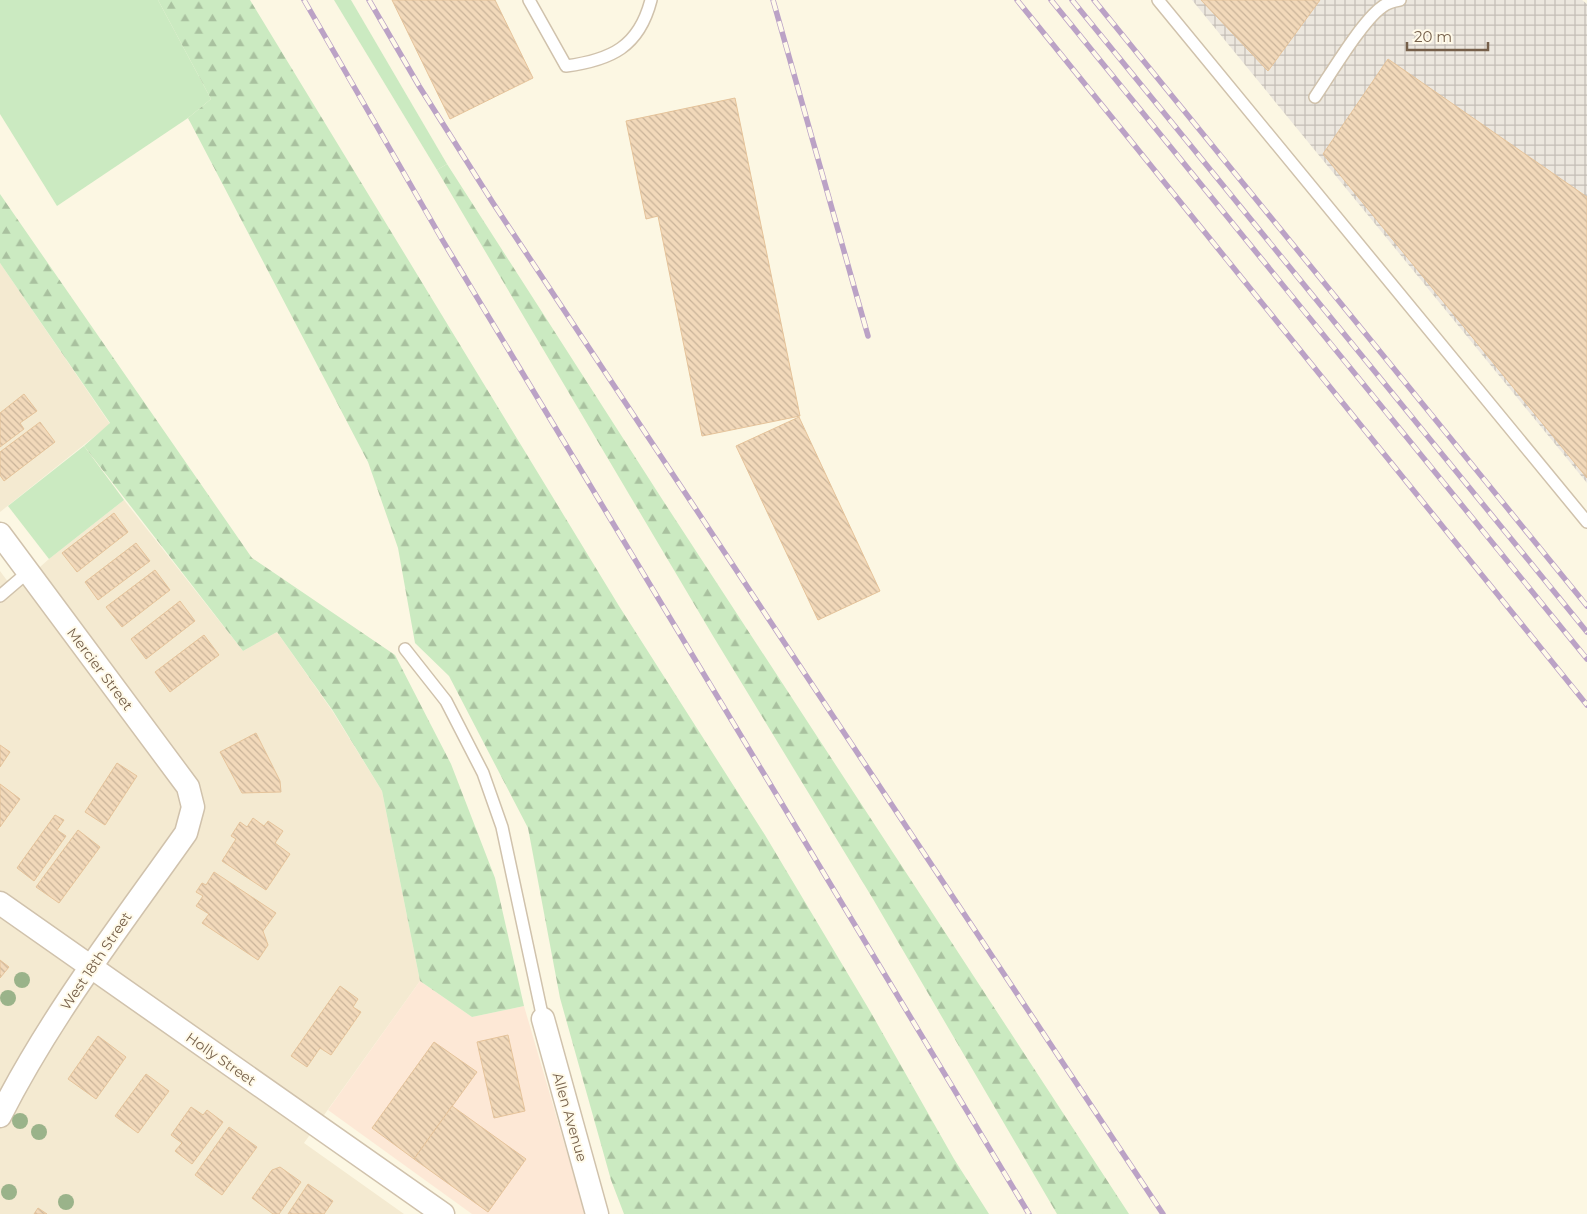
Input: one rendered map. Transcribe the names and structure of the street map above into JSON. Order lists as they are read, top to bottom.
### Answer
{
  "streets": {
    "street": [
      "Mercier Street",
      "West 18th Street",
      "Holly Street",
      "Allen Avenue"
    ]
  },
  "crossings": [
    ["Mercier Street", "West 18th Street"],
    ["West 18th Street", "Holly Street"]
  ],
  "scale_bar": "20 m"
}
